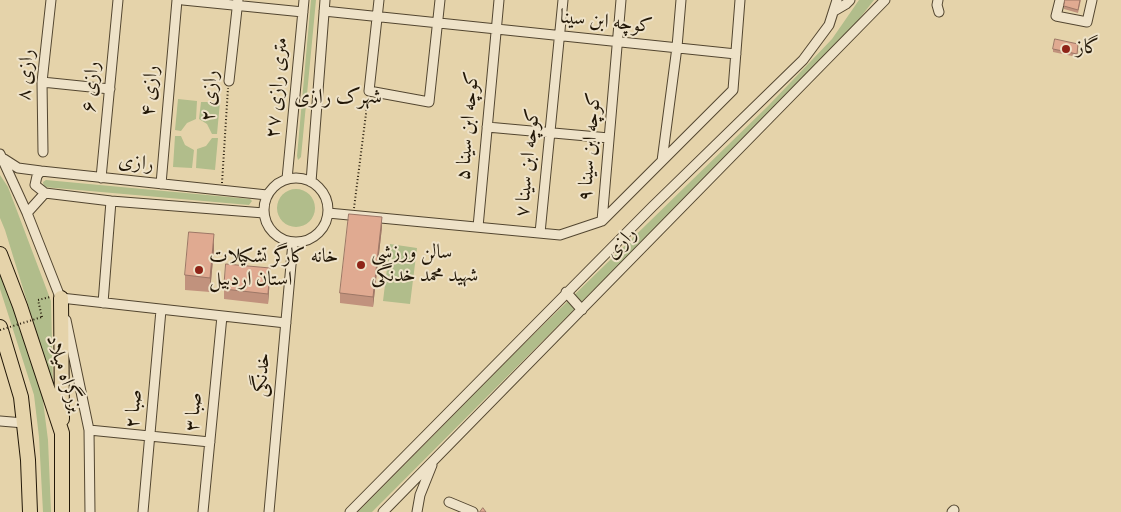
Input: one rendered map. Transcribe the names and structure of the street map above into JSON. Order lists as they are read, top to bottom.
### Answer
{
  "streets": {
    "highway": ["بزرگراه میلاد"],
    "street": [
      "کوچه ابن سینا",
      "رازی ۸",
      "رازی ۶",
      "۲۷ متری رازی",
      "رازی ۴",
      "رازی ۲",
      "کوچه ابن سینا ۵",
      "کوچه ابن سینا ۹",
      "کوچه ابن سینا ۷",
      "رازی",
      "خدنگی",
      "صبا ۲",
      "صبا ۳"
    ]
  },
  "crossings": [
    ["کوچه ابن سینا", "۲۷ متری رازی"],
    ["کوچه ابن سینا", "کوچه ابن سینا ۵"],
    ["کوچه ابن سینا", "کوچه ابن سینا ۹"],
    ["کوچه ابن سینا", "کوچه ابن سینا ۷"],
    ["رازی ۶", "رازی"],
    ["۲۷ متری رازی", "رازی"],
    ["۲۷ متری رازی", "خدنگی"],
    ["رازی ۴", "رازی"],
    ["رازی ۲", "رازی"],
    ["کوچه ابن سینا ۵", "کوچه ابن سینا ۷"],
    ["کوچه ابن سینا ۹", "کوچه ابن سینا ۷"],
    ["رازی", "خدنگی"]
  ],
  "districts": ["شهرک رازی"],
  "places": ["گاز", "سالن ورزشی شهید محمد خدنگی", "خانه کارگر تشکیلات استان اردبیل"]
}
